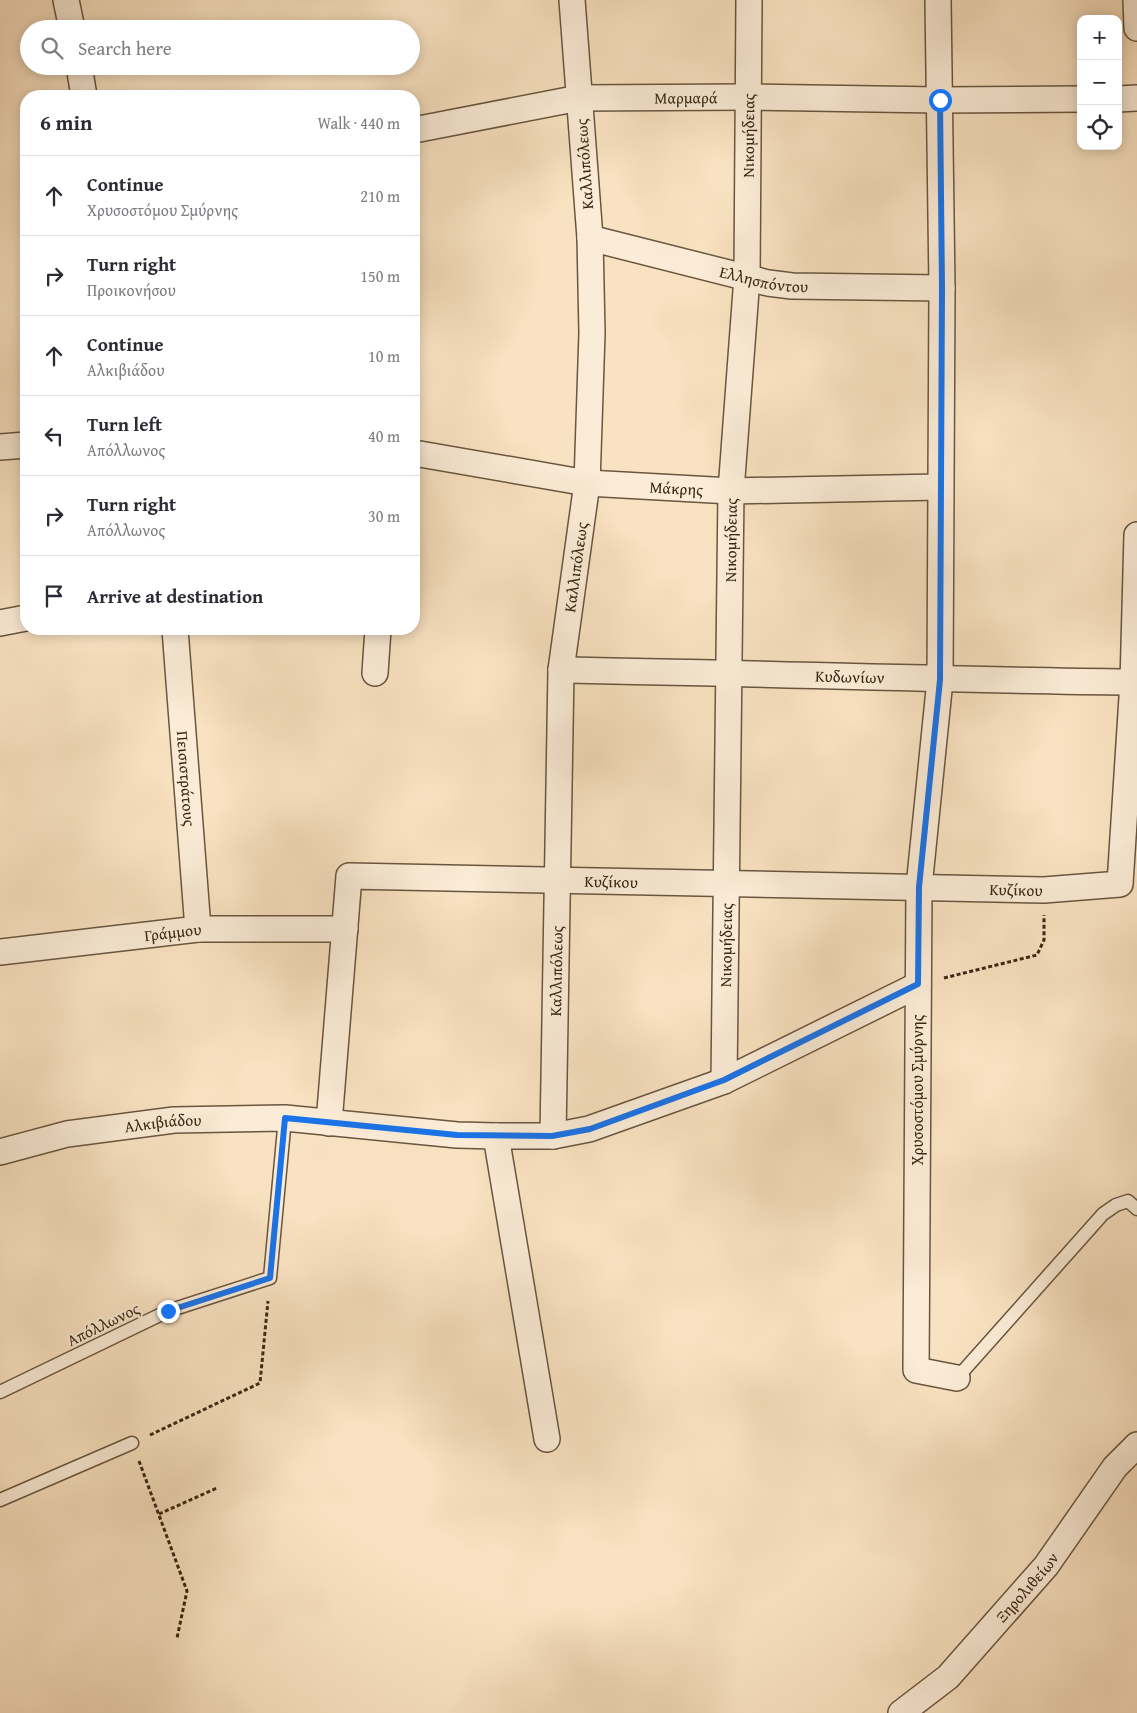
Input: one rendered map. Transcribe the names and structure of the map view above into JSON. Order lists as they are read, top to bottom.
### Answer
{
  "streets": {
    "street": [
      "Μαρμαρά",
      "Νικομήδειας",
      "Καλλιπόλεως",
      "Ελλησπόντου",
      "Μάκρης",
      "Κυδωνίων",
      "Πεισιστράτους",
      "Κυζίκου",
      "Γράμμου",
      "Χρυσοστόμου Σμύρνης",
      "Αλκιβιάδου",
      "Ξηρολιθείων"
    ],
    "lane": ["Απόλλωνος"]
  },
  "crossings": [
    ["Μαρμαρά", "Νικομήδειας"],
    ["Μαρμαρά", "Καλλιπόλεως"],
    ["Μαρμαρά", "Χρυσοστόμου Σμύρνης"],
    ["Νικομήδειας", "Ελλησπόντου"],
    ["Νικομήδειας", "Μάκρης"],
    ["Νικομήδειας", "Κυδωνίων"],
    ["Νικομήδειας", "Κυζίκου"],
    ["Νικομήδειας", "Αλκιβιάδου"],
    ["Καλλιπόλεως", "Ελλησπόντου"],
    ["Καλλιπόλεως", "Μάκρης"],
    ["Καλλιπόλεως", "Κυδωνίων"],
    ["Καλλιπόλεως", "Κυζίκου"],
    ["Καλλιπόλεως", "Αλκιβιάδου"],
    ["Ελλησπόντου", "Χρυσοστόμου Σμύρνης"],
    ["Μάκρης", "Χρυσοστόμου Σμύρνης"],
    ["Κυδωνίων", "Κυζίκου"],
    ["Κυδωνίων", "Χρυσοστόμου Σμύρνης"],
    ["Πεισιστράτους", "Γράμμου"],
    ["Κυζίκου", "Γράμμου"],
    ["Κυζίκου", "Χρυσοστόμου Σμύρνης"],
    ["Κυζίκου", "Αλκιβιάδου"],
    ["Χρυσοστόμου Σμύρνης", "Αλκιβιάδου"]
  ],
  "page": {
    "map_buttons": ["+", "−"],
    "search": "Search here",
    "heading": ["6 min", "Walk · 440 m"],
    "list": [
      ["Continue", "Χρυσοστόμου Σμύρνης", "210 m"],
      ["Turn right", "Προικονήσου", "150 m"],
      ["Continue", "Αλκιβιάδου", "10 m"],
      ["Turn left", "Απόλλωνος", "40 m"],
      ["Turn right", "Απόλλωνος", "30 m"],
      "Arrive at destination"
    ]
  }
}
